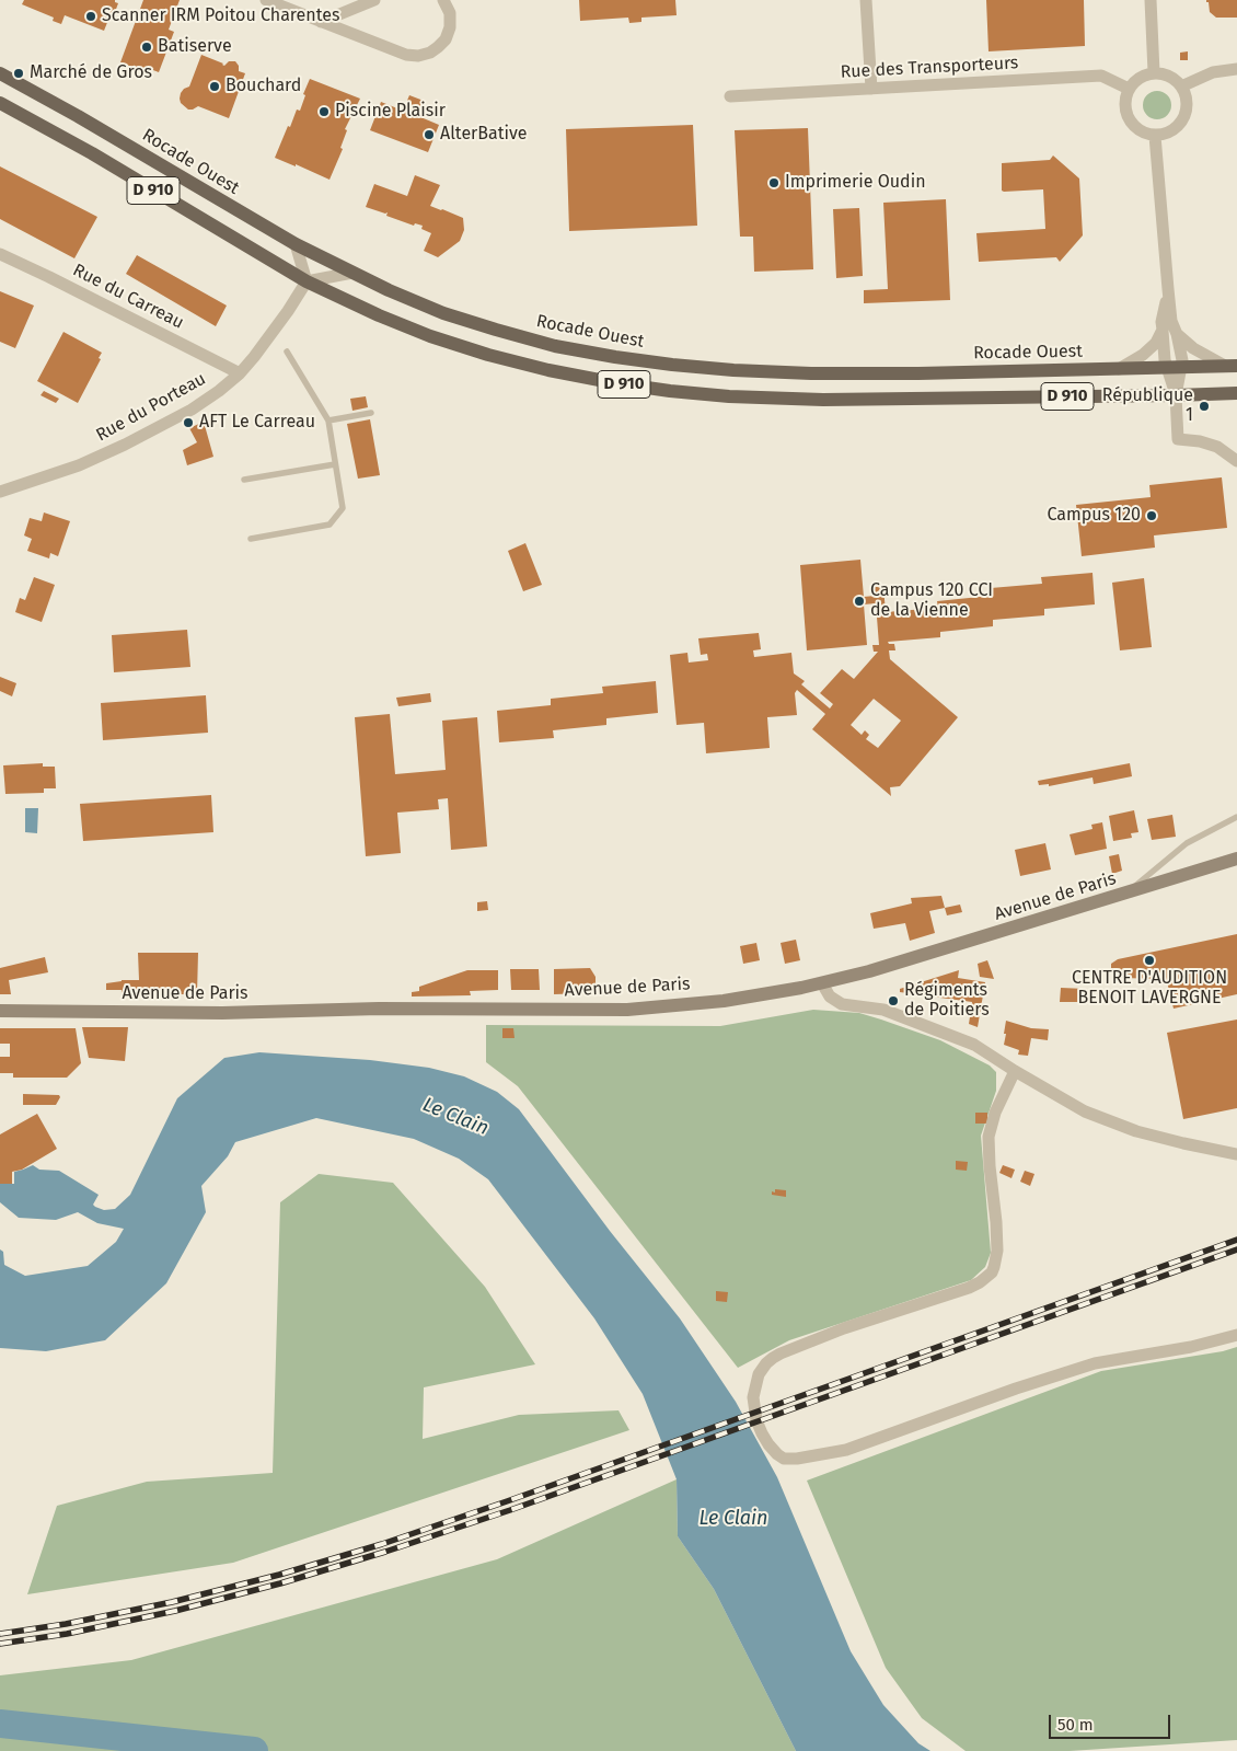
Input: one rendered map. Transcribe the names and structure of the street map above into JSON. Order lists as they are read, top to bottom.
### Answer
{
  "streets": {
    "main road": ["Rocade Ouest", "D 910", "Avenue de Paris"],
    "street": ["Rue des Transporteurs", "Rue du Carreau", "Rue du Porteau"]
  },
  "crossings": [
    ["D 910", "Rue du Porteau"],
    ["Rue du Carreau", "Rue du Porteau"]
  ],
  "water": ["Le Clain"],
  "places": [
    "Scanner IRM Poitou Charentes",
    "Batiserve",
    "Marché de Gros",
    "Bouchard",
    "Piscine Plaisir",
    "AlterBative",
    "Imprimerie Oudin",
    "République 1",
    "AFT Le Carreau",
    "Campus 120",
    "Campus 120 CCI de la Vienne",
    "CENTRE D'AUDITION BENOIT LAVERGNE",
    "Régiments de Poitiers"
  ],
  "scale_bar": "50 m"
}
